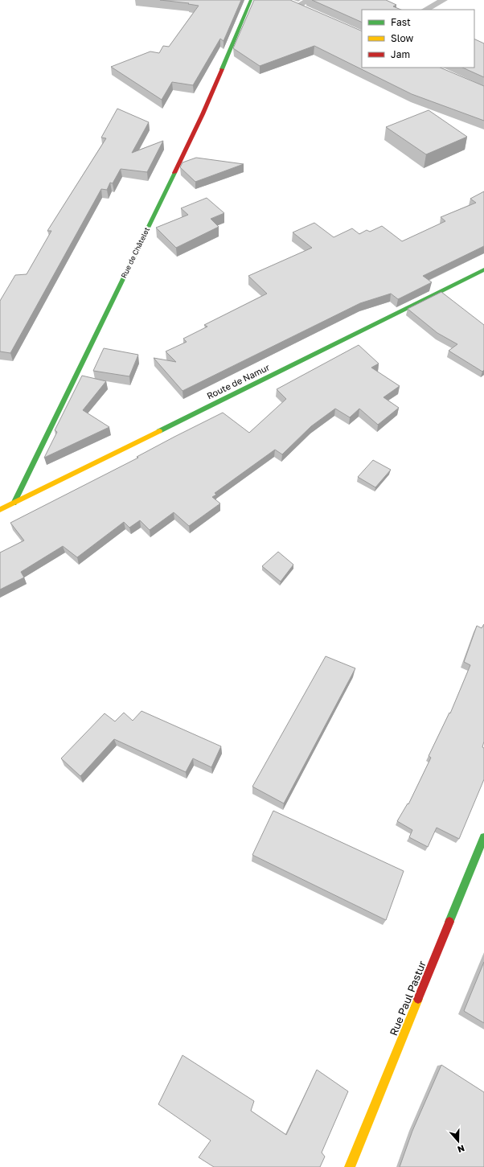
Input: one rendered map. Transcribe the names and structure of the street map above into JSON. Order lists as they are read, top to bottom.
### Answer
{
  "streets": {
    "street": ["Rue de Châtelet", "Route de Namur", "Rue Paul Pastur"]
  },
  "crossings": [
    ["Rue de Châtelet", "Route de Namur"]
  ],
  "legend": ["Fast", "Slow", "Jam"],
  "north": "bottom"
}
